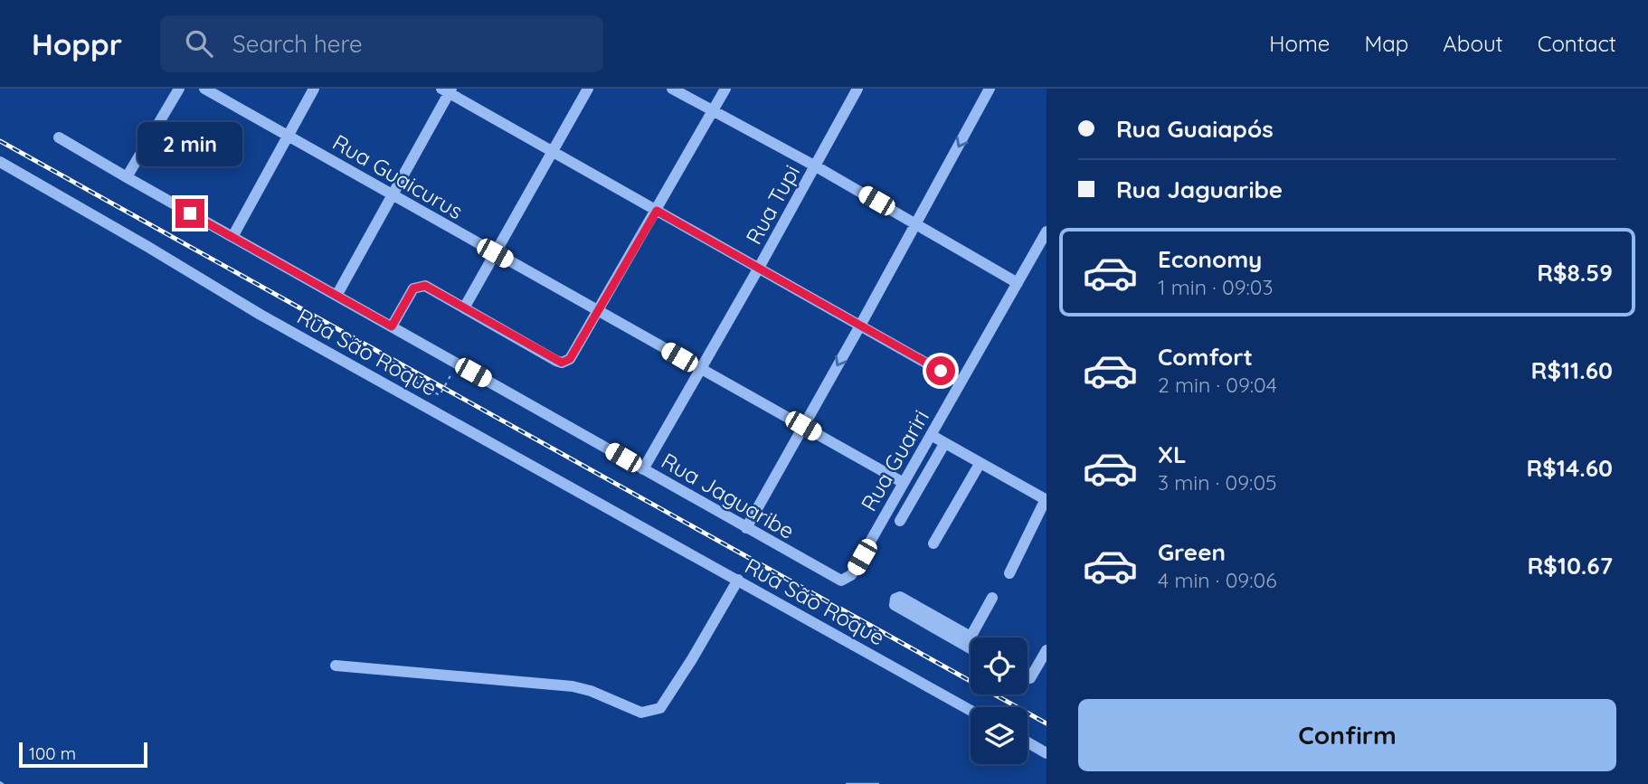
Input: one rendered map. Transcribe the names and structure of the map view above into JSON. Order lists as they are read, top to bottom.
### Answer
{
  "streets": {
    "street": [
      "Rua Guaicurus",
      "Rua Tupi",
      "Rua São Roque",
      "Rua Guariri",
      "Rua Jaguaribe"
    ]
  },
  "crossings": [
    ["Rua Guaicurus", "Rua Tupi"],
    ["Rua Guaicurus", "Rua Guariri"],
    ["Rua Tupi", "Rua Jaguaribe"],
    ["Rua Guariri", "Rua Jaguaribe"]
  ],
  "scale_bar": "100 m",
  "page": {
    "header": "Hoppr",
    "search": "Search here",
    "nav": [
      "Home",
      "Map",
      "About",
      "Contact"
    ],
    "banner": ["Rua Guaiapós", "Rua Jaguaribe"],
    "bubble": "2 min",
    "list": [
      {
        "name": "Economy",
        "note": "1 min · 09:03",
        "value": "R$8.59"
      },
      {
        "name": "Comfort",
        "note": "2 min · 09:04",
        "value": "R$11.60"
      },
      {
        "name": "XL",
        "note": "3 min · 09:05",
        "value": "R$14.60"
      },
      {
        "name": "Green",
        "note": "4 min · 09:06",
        "value": "R$10.67"
      }
    ],
    "buttons": "Confirm",
    "scale": "100 m"
  }
}
